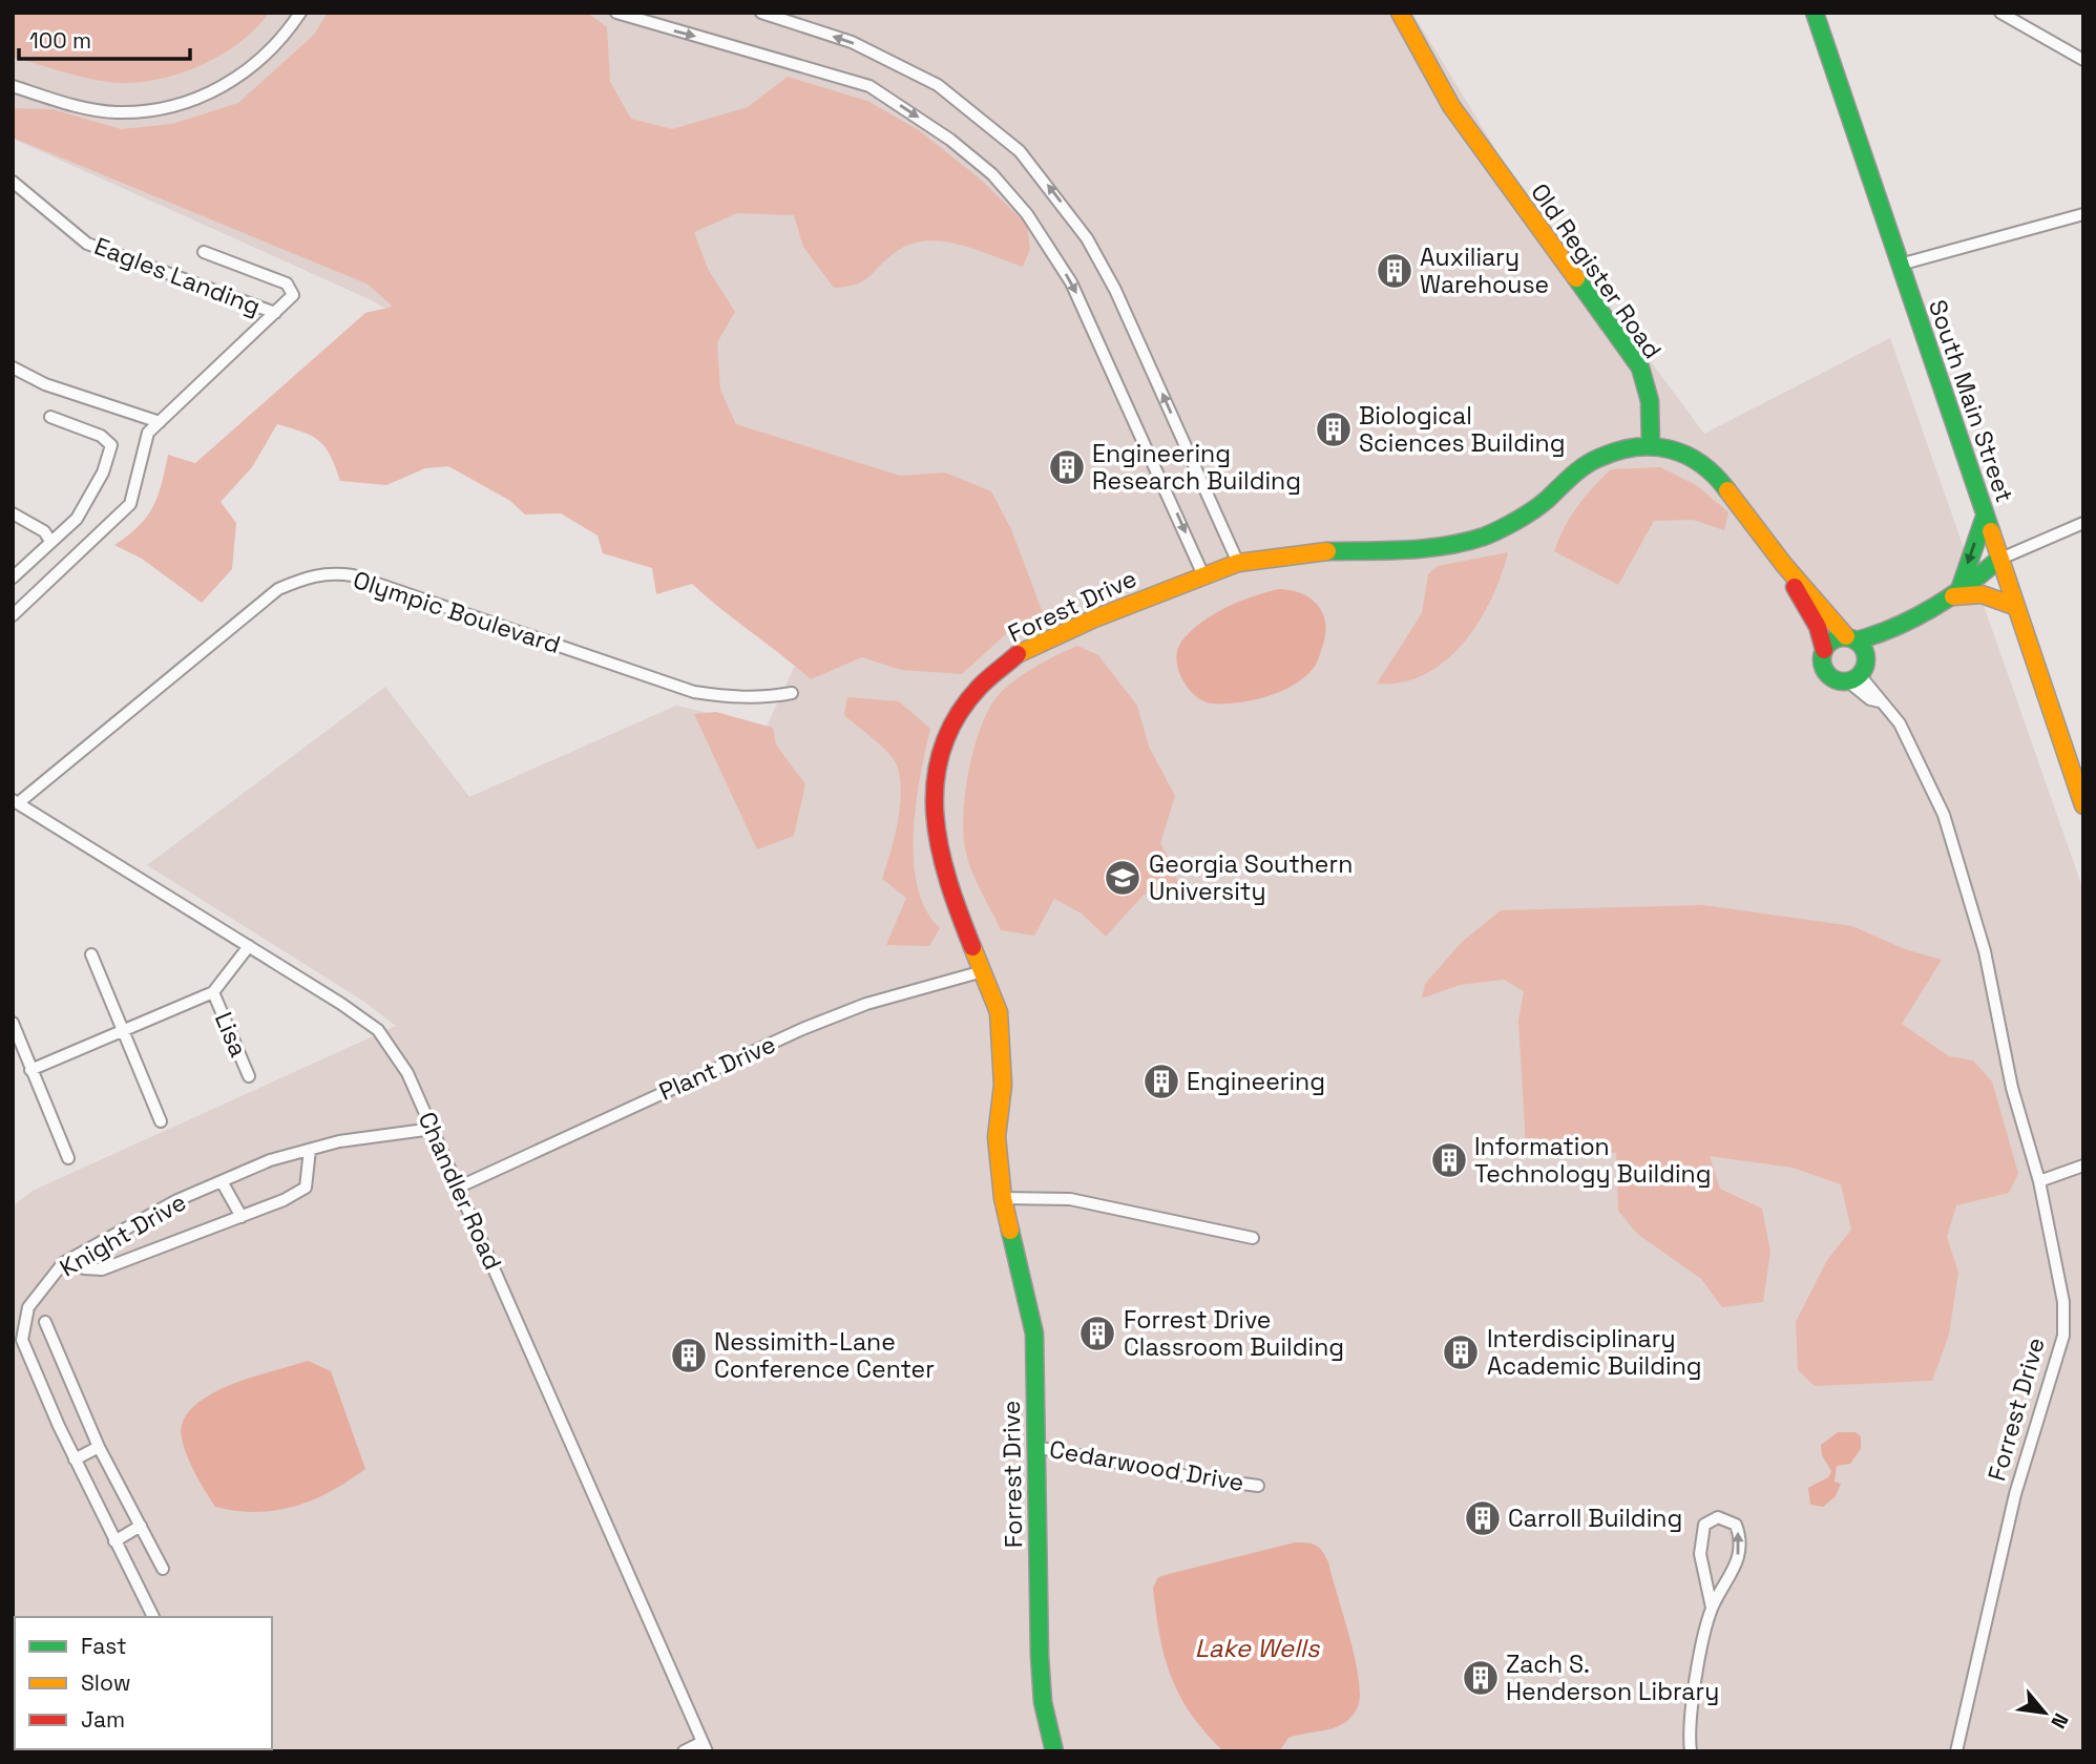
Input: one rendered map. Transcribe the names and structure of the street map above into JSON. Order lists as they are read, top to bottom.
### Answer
{
  "streets": {
    "street": [
      "Old Register Road",
      "Eagles Landing",
      "South Main Street",
      "Forest Drive",
      "Olympic Boulevard",
      "Lisa",
      "Plant Drive",
      "Chandler Road",
      "Knight Drive",
      "Forrest Drive",
      "Cedarwood Drive"
    ]
  },
  "crossings": [
    ["Old Register Road", "Forest Drive"],
    ["Forest Drive", "Plant Drive"],
    ["Forest Drive", "Forrest Drive"],
    ["Olympic Boulevard", "Chandler Road"],
    ["Plant Drive", "Chandler Road"],
    ["Chandler Road", "Knight Drive"],
    ["Forrest Drive", "Cedarwood Drive"]
  ],
  "water": ["Lake Wells"],
  "places": {
    "building": [
      "Auxiliary Warehouse",
      "Biological Sciences Building",
      "Engineering Research Building",
      "Engineering",
      "Information Technology Building",
      "Forrest Drive Classroom Building",
      "Interdisciplinary Academic Building",
      "Nessimith-Lane Conference Center",
      "Carroll Building",
      "Zach S. Henderson Library"
    ],
    "school or university": ["Georgia Southern University"]
  },
  "legend": ["Fast", "Slow", "Jam"],
  "scale_bar": "100 m",
  "north": "bottom right"
}
